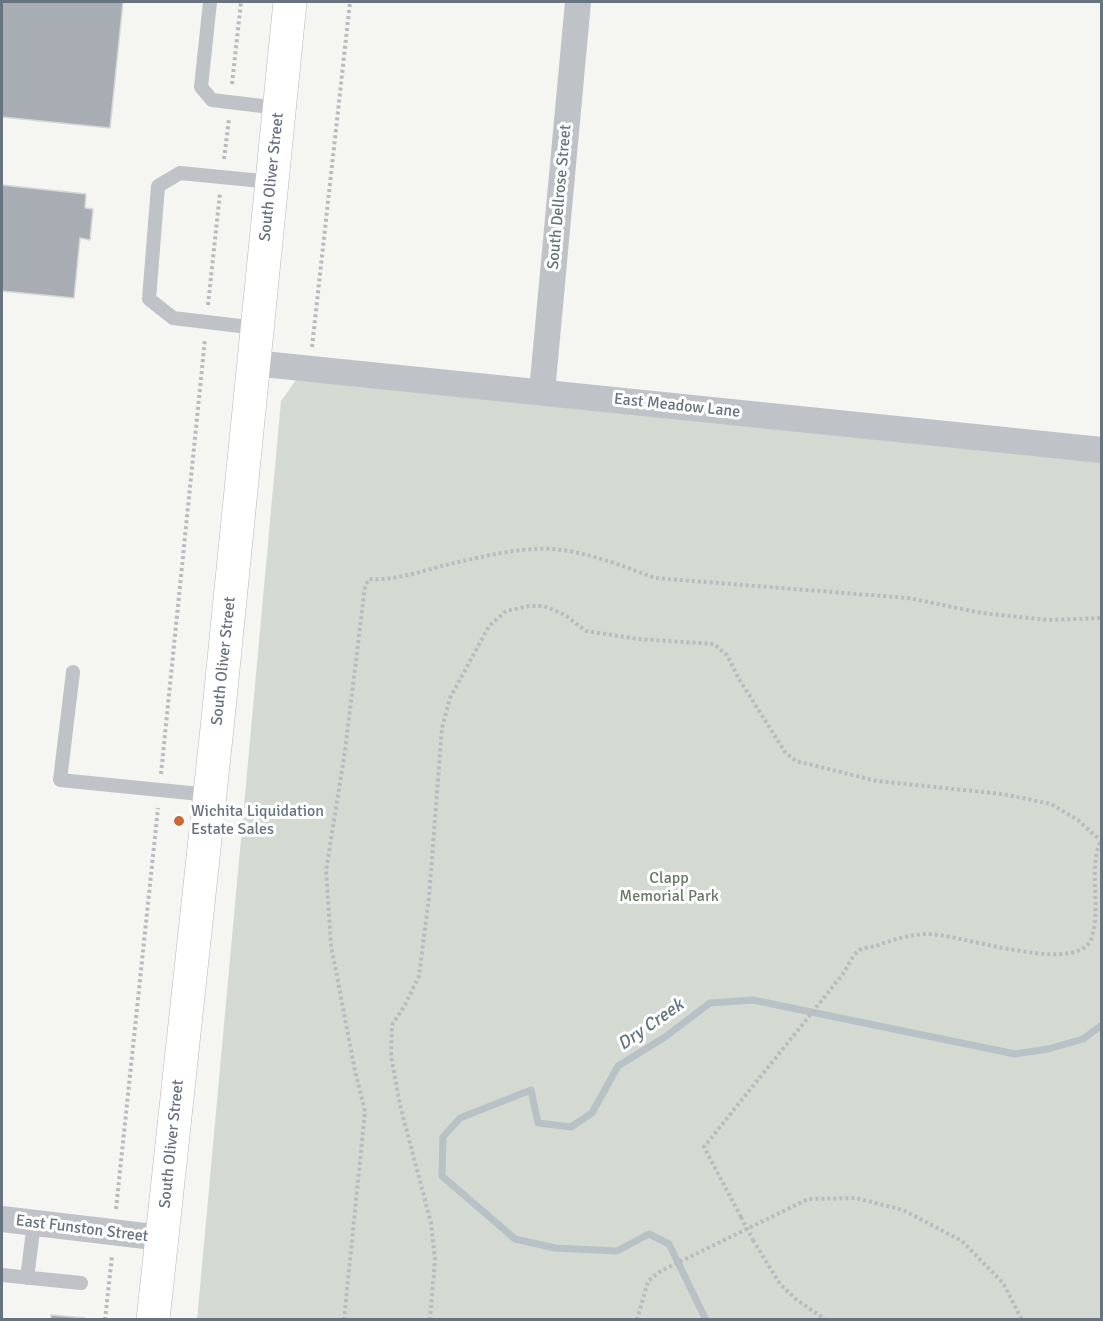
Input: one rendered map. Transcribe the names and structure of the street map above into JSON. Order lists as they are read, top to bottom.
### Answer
{
  "streets": {
    "main road": ["South Oliver Street"],
    "street": ["South Dellrose Street", "East Meadow Lane", "East Funston Street"]
  },
  "crossings": [
    ["South Oliver Street", "East Meadow Lane"],
    ["South Oliver Street", "East Funston Street"],
    ["South Dellrose Street", "East Meadow Lane"]
  ],
  "water": ["Dry Creek"],
  "parks": ["Clapp Memorial Park"],
  "places": ["Wichita Liquidation Estate Sales"]
}
